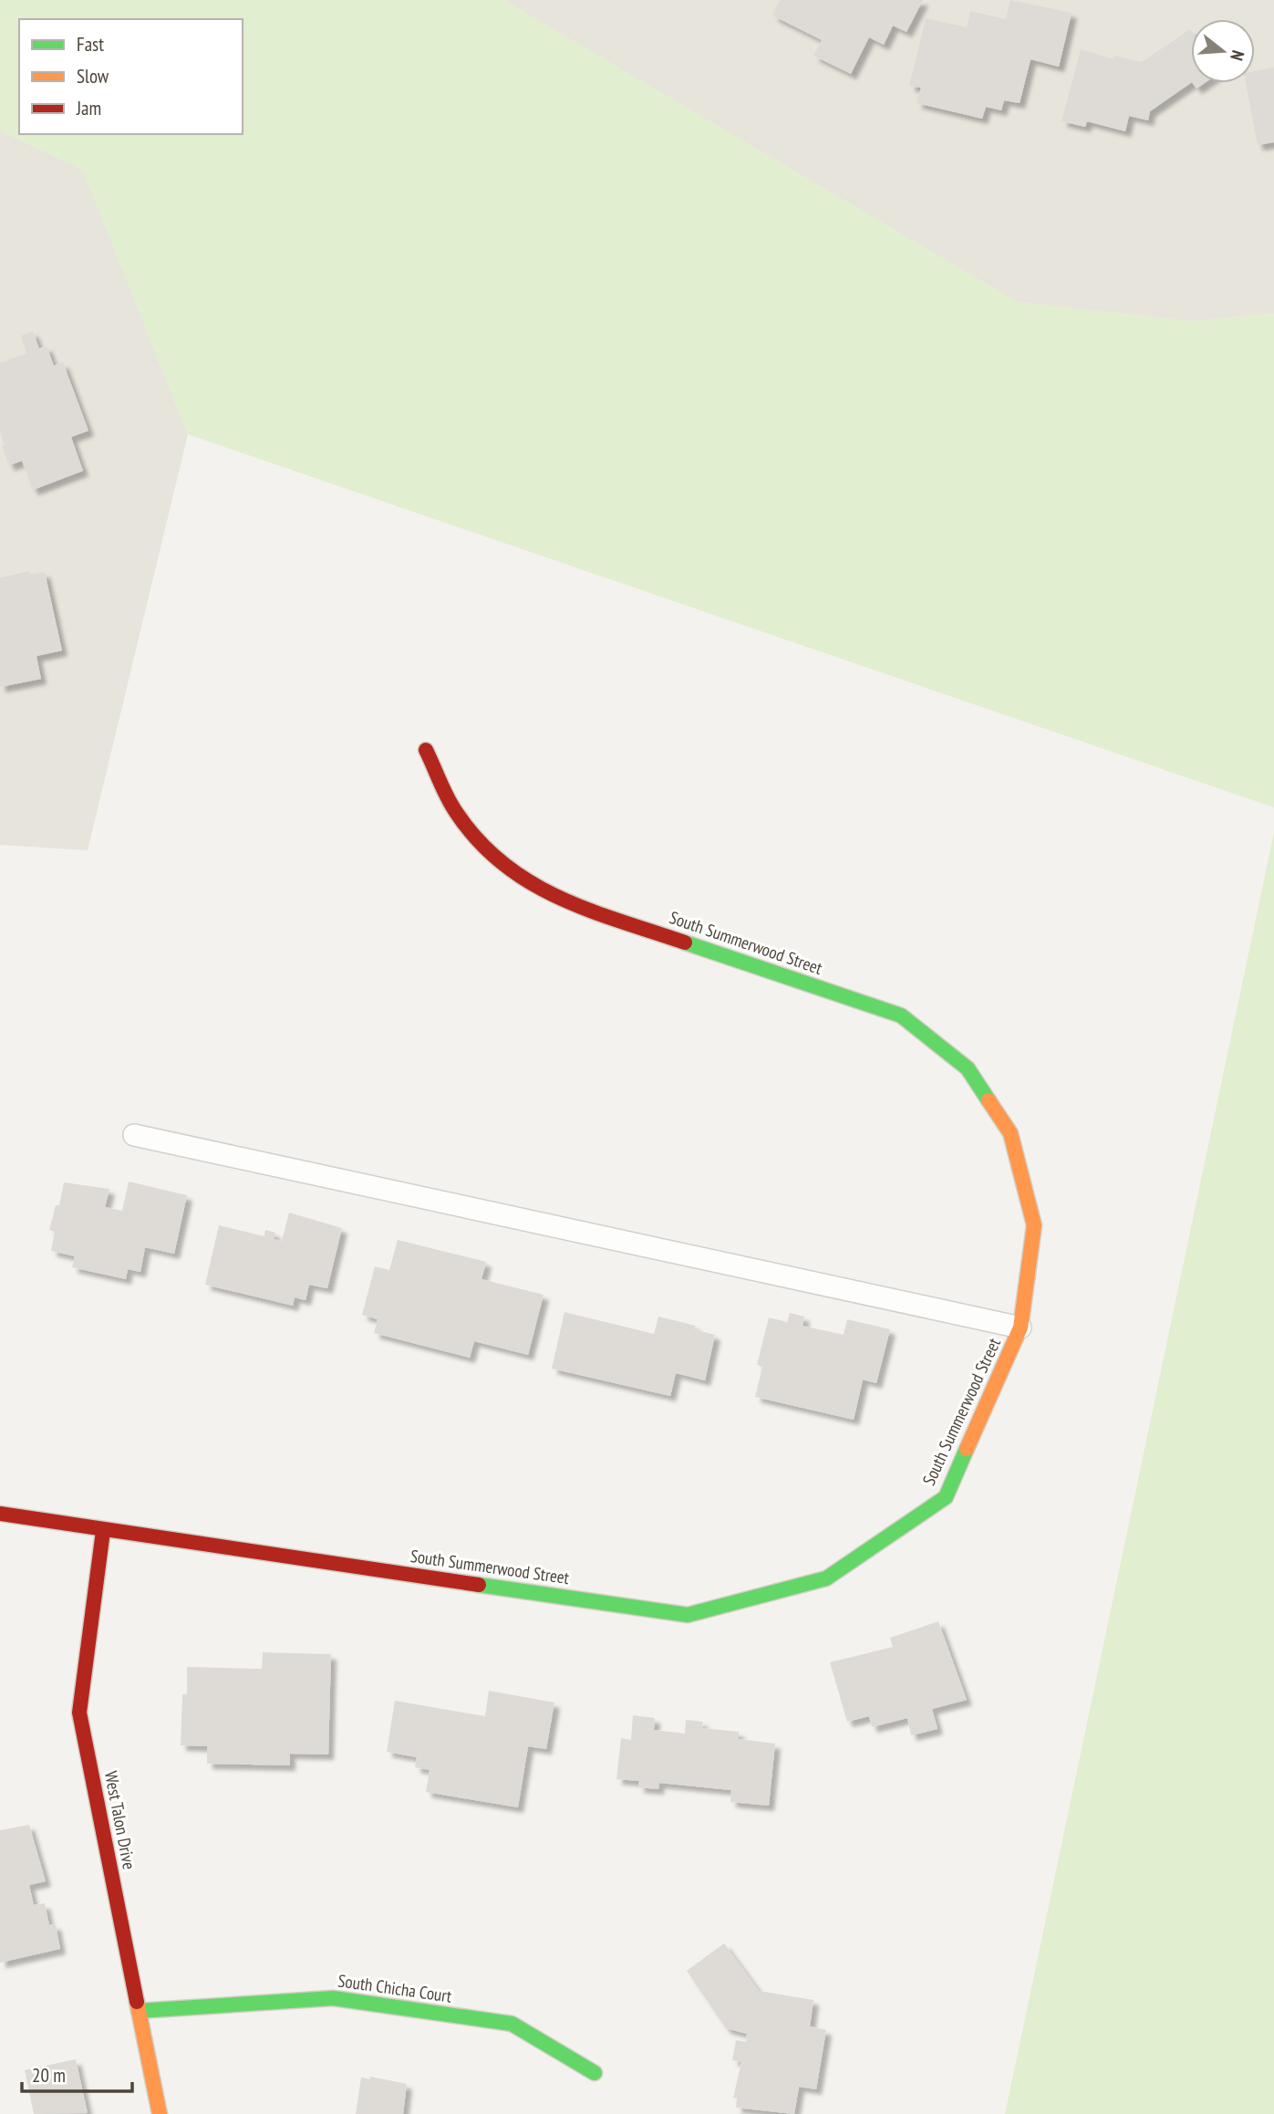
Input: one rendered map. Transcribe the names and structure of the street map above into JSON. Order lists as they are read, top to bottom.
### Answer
{
  "streets": {
    "street": ["South Summerwood Street", "West Talon Drive", "South Chicha Court"]
  },
  "crossings": [
    ["South Summerwood Street", "West Talon Drive"],
    ["West Talon Drive", "South Chicha Court"]
  ],
  "legend": ["Fast", "Slow", "Jam"],
  "scale_bar": "20 m",
  "north": "right"
}
